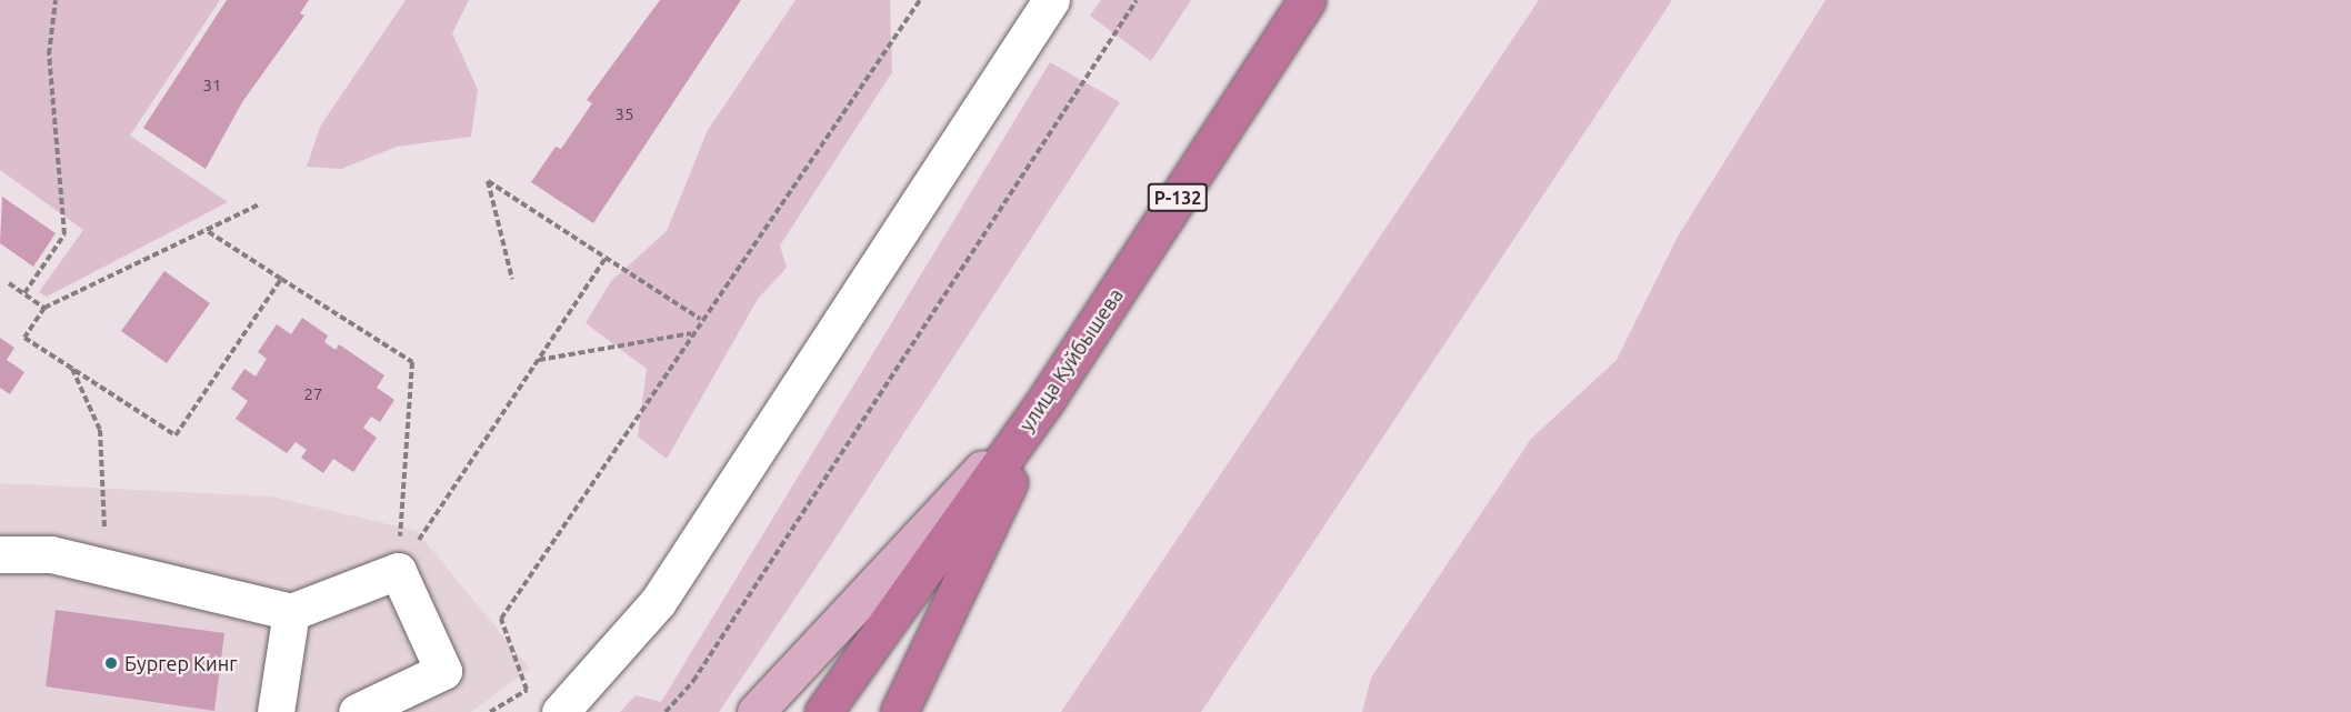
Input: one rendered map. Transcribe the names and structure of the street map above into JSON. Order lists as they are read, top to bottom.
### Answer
{
  "streets": {
    "highway": ["Р-132", "улица Куйбышева"]
  },
  "crossings": [
    ["Р-132", "улица Куйбышева"]
  ],
  "places": ["Бургер Кинг"],
  "house_numbers": ["31", "35", "27"]
}
